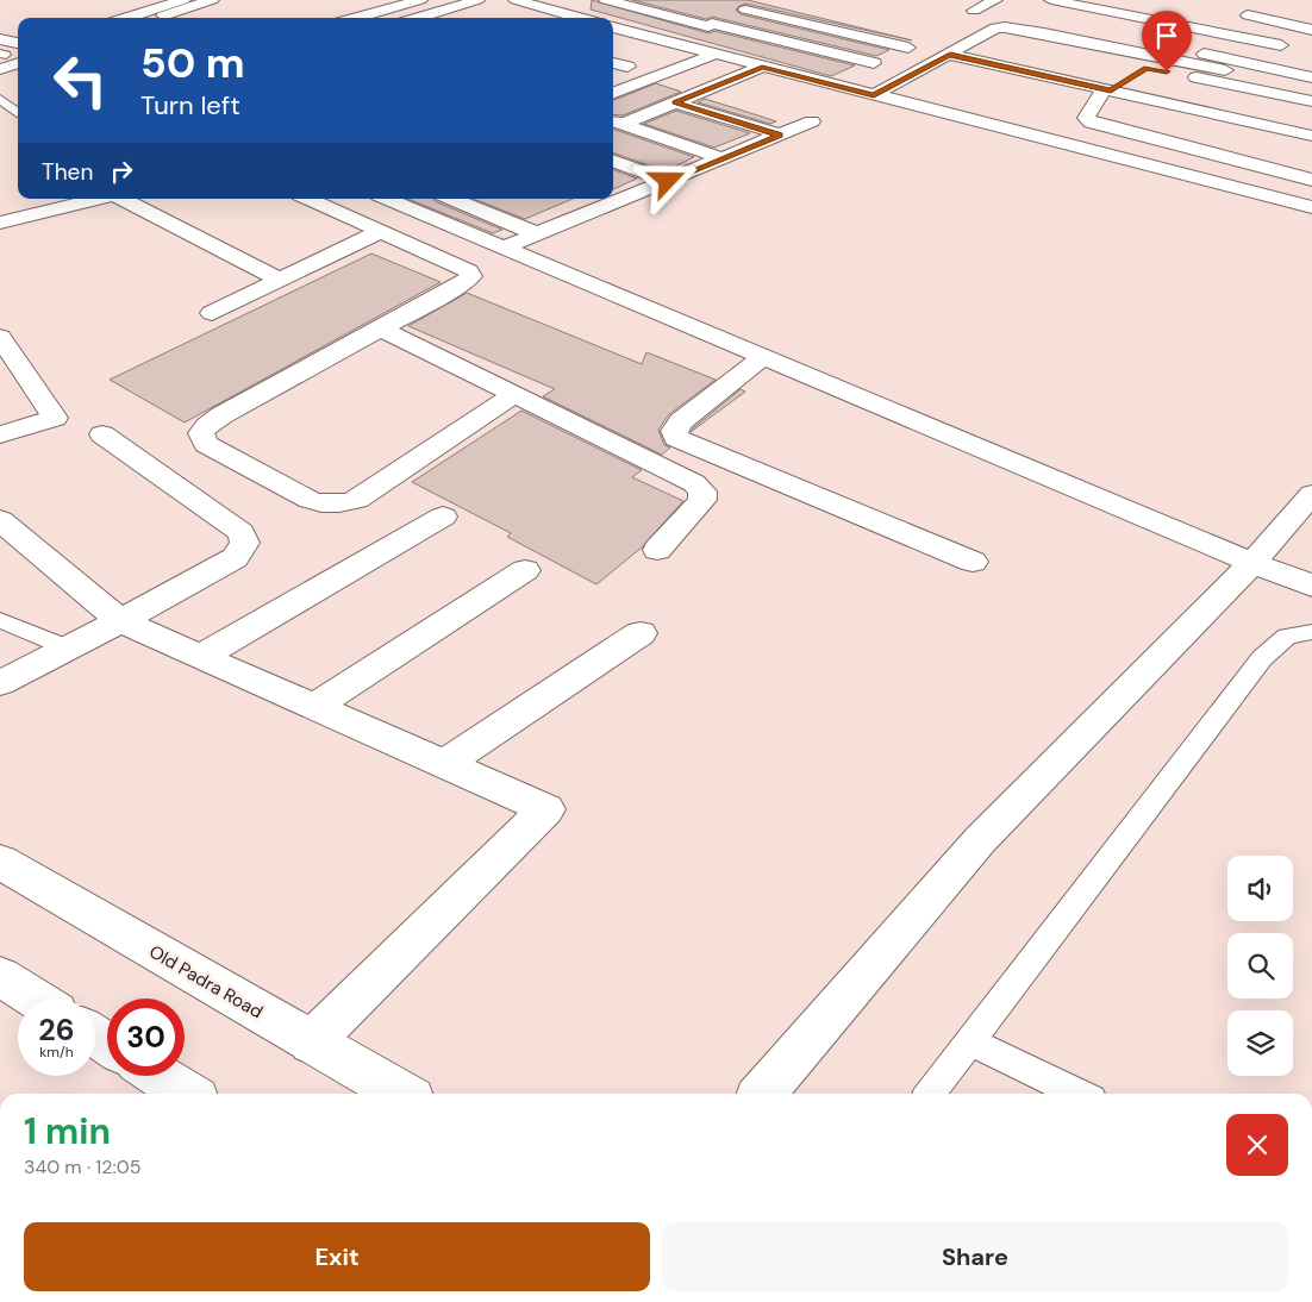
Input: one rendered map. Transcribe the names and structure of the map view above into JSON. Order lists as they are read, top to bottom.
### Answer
{
  "streets": {
    "street": ["Old Padra Road"]
  },
  "page": {
    "turn": ["50 m", "Turn left"],
    "then": "Then",
    "speed": "26 km/h",
    "limit": "30",
    "heading": ["1 min", "340 m · 12:05"],
    "buttons": ["Exit", "Share"]
  }
}
